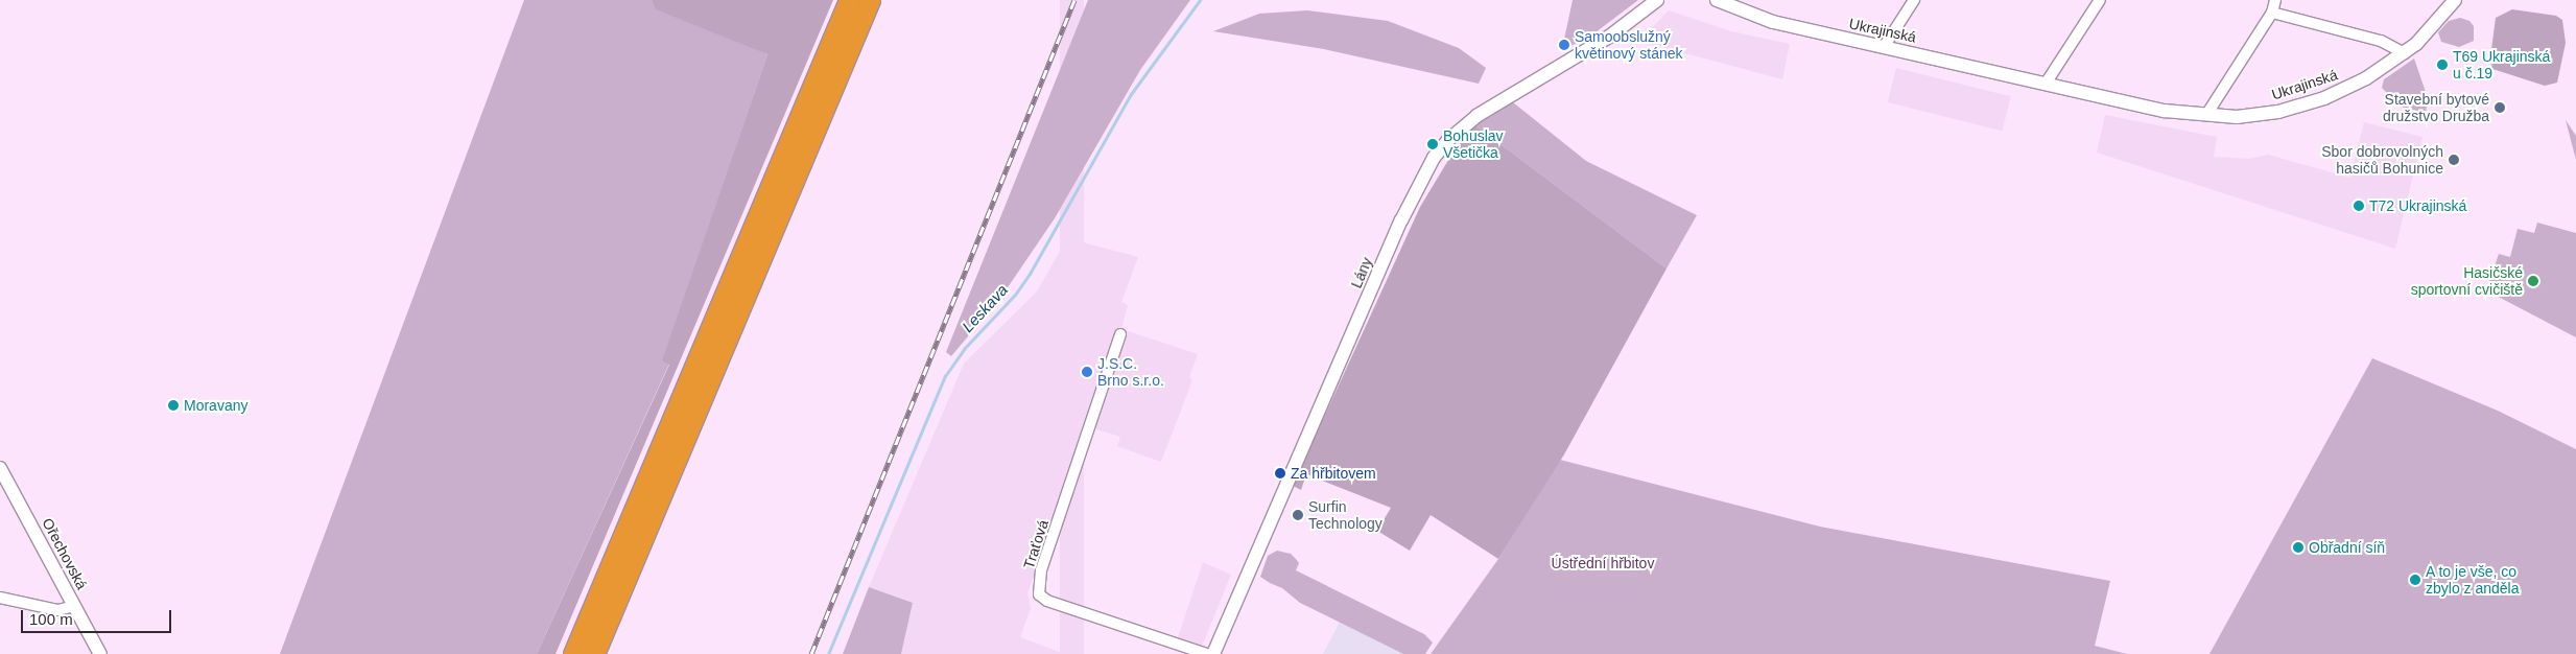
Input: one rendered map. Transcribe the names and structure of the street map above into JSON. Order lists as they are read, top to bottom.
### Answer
{
  "streets": {
    "street": [
      "Ukrajinská",
      "Lány",
      "Traťová",
      "Ořechovská"
    ]
  },
  "water": ["Leskava"],
  "parks": ["Ústřední hřbitov"],
  "places": [
    "Samoobslužný květinový stánek",
    "T69 Ukrajinská u č.19",
    "Stavební bytové družstvo Družba",
    "Bohuslav Všetička",
    "Sbor dobrovolných hasičů Bohunice",
    "T72 Ukrajinská",
    "Hasičské sportovní cvičiště",
    "J.S.C. Brno s.r.o.",
    "Moravany",
    "Za hřbitovem",
    "Surfin Technology",
    "Obřadní síň",
    "A to je vše, co zbylo z anděla"
  ],
  "scale_bar": "100 m"
}
